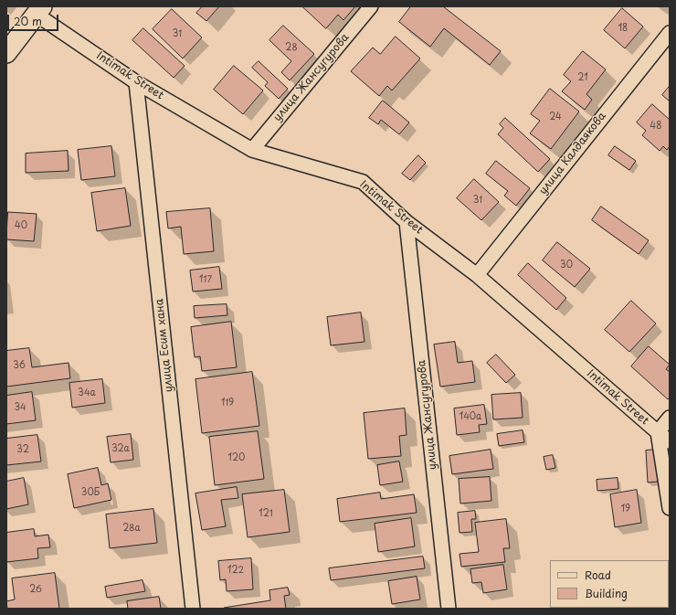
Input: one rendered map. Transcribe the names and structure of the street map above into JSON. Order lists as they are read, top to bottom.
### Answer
{
  "streets": {
    "street": [
      "Intimak Street",
      "улица Жансугурова",
      "улица Калдаякова",
      "улица Есим хана"
    ]
  },
  "crossings": [
    ["Intimak Street", "улица Жансугурова"],
    ["Intimak Street", "улица Калдаякова"],
    ["Intimak Street", "улица Есим хана"]
  ],
  "house_numbers": [
    "18",
    "31",
    "28",
    "21",
    "24",
    "48",
    "31",
    "40",
    "30",
    "117",
    "36",
    "34а",
    "119",
    "34",
    "140а",
    "32а",
    "32",
    "120",
    "30Б",
    "19",
    "121",
    "28а",
    "122",
    "26"
  ],
  "legend": ["Road", "Building"],
  "scale_bar": "20 m"
}
